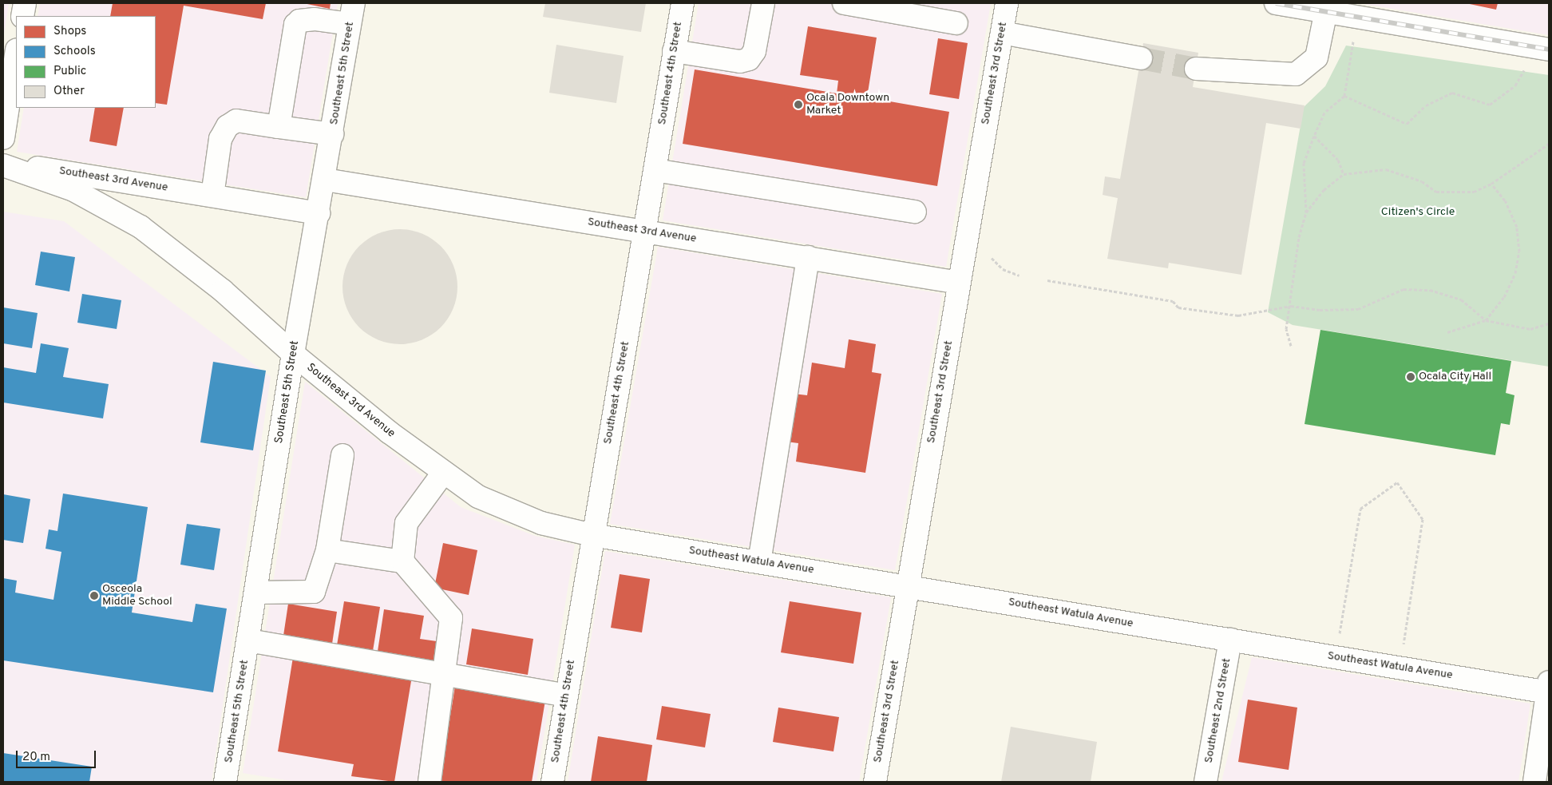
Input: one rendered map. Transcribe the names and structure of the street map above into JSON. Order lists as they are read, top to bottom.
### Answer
{
  "streets": {
    "street": [
      "Southeast 5th Street",
      "Southeast 4th Street",
      "Southeast 3rd Street",
      "Southeast 3rd Avenue",
      "Southeast Watula Avenue",
      "Southeast 2nd Street"
    ]
  },
  "crossings": [
    ["Southeast 5th Street", "Southeast 3rd Avenue"],
    ["Southeast 4th Street", "Southeast 3rd Avenue"],
    ["Southeast 4th Street", "Southeast Watula Avenue"],
    ["Southeast 3rd Street", "Southeast 3rd Avenue"],
    ["Southeast 3rd Street", "Southeast Watula Avenue"],
    ["Southeast 3rd Avenue", "Southeast Watula Avenue"],
    ["Southeast Watula Avenue", "Southeast 2nd Street"]
  ],
  "parks": ["Citizen's Circle"],
  "places": ["Ocala Downtown Market", "Ocala City Hall", "Osceola Middle School"],
  "legend": [
    "Shops",
    "Schools",
    "Public",
    "Other"
  ],
  "scale_bar": "20 m"
}
